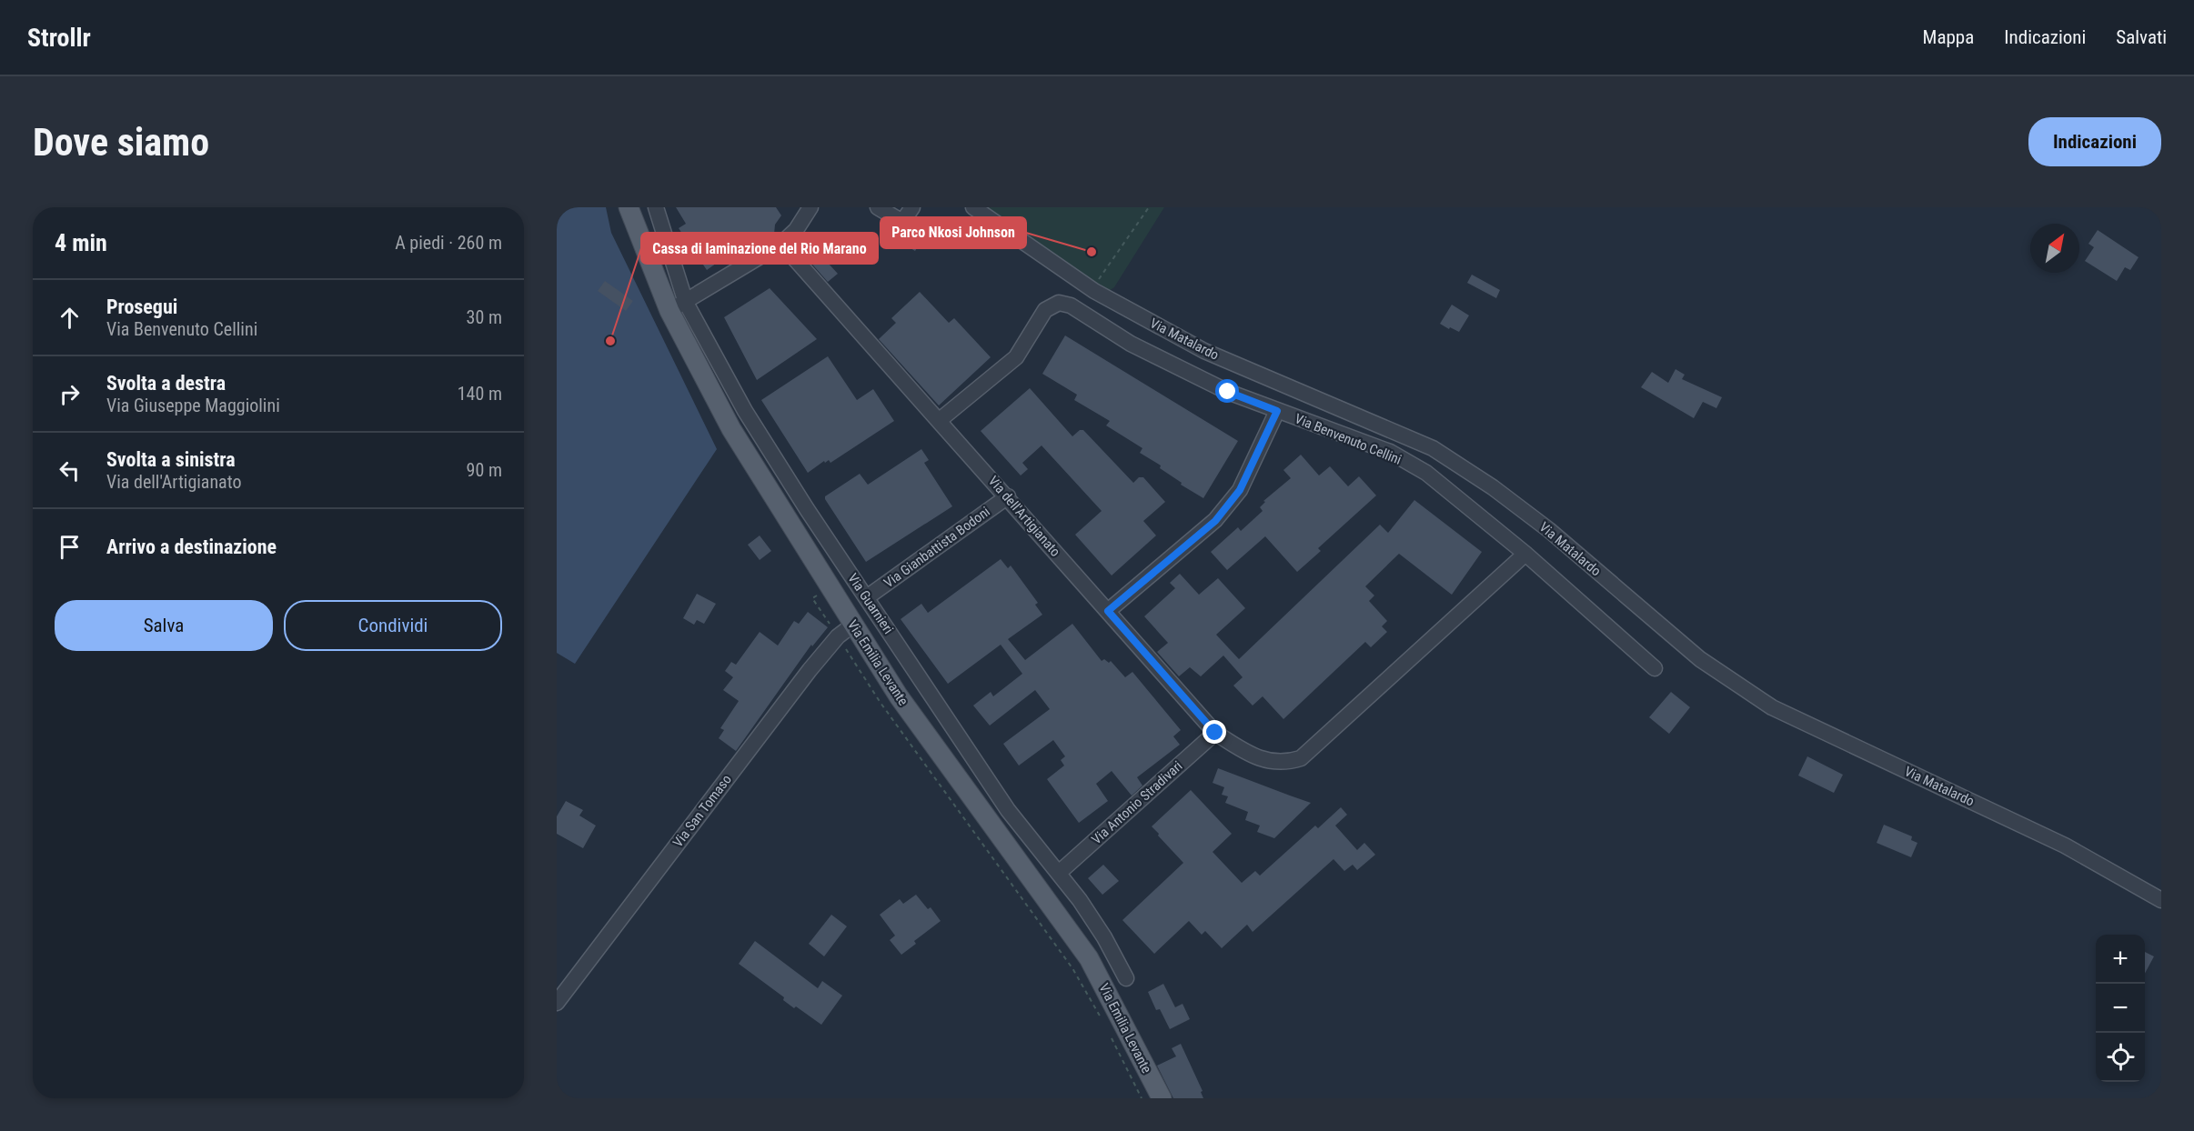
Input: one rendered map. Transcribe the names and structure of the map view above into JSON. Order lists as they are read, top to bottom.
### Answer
{
  "streets": {
    "main road": ["Via Emilia Levante"],
    "street": [
      "Via Matalardo",
      "Via Benvenuto Cellini",
      "Via dell'Artigianato",
      "Via Gianbattista Bodoni",
      "Via Guarnieri",
      "Via Antonio Stradivari",
      "Via San Tomaso"
    ]
  },
  "crossings": [
    ["Via Benvenuto Cellini", "Via dell'Artigianato"],
    ["Via dell'Artigianato", "Via Gianbattista Bodoni"],
    ["Via dell'Artigianato", "Via Antonio Stradivari"],
    ["Via Gianbattista Bodoni", "Via Guarnieri"],
    ["Via Guarnieri", "Via Emilia Levante"],
    ["Via Guarnieri", "Via Antonio Stradivari"],
    ["Via Emilia Levante", "Via San Tomaso"]
  ],
  "places": ["Parco Nkosi Johnson", "Cassa di laminazione del Rio Marano"],
  "north": "top right",
  "page": {
    "header": "Strollr",
    "nav": ["Mappa", "Indicazioni", "Salvati"],
    "buttons": [
      "Indicazioni",
      ["Salva", "Condividi"]
    ],
    "title": "Dove siamo",
    "heading": ["4 min", "A piedi · 260 m"],
    "list": [
      ["Prosegui", "Via Benvenuto Cellini", "30 m"],
      ["Svolta a destra", "Via Giuseppe Maggiolini", "140 m"],
      ["Svolta a sinistra", "Via dell'Artigianato", "90 m"],
      "Arrivo a destinazione"
    ],
    "map_buttons": ["+", "−"]
  }
}
